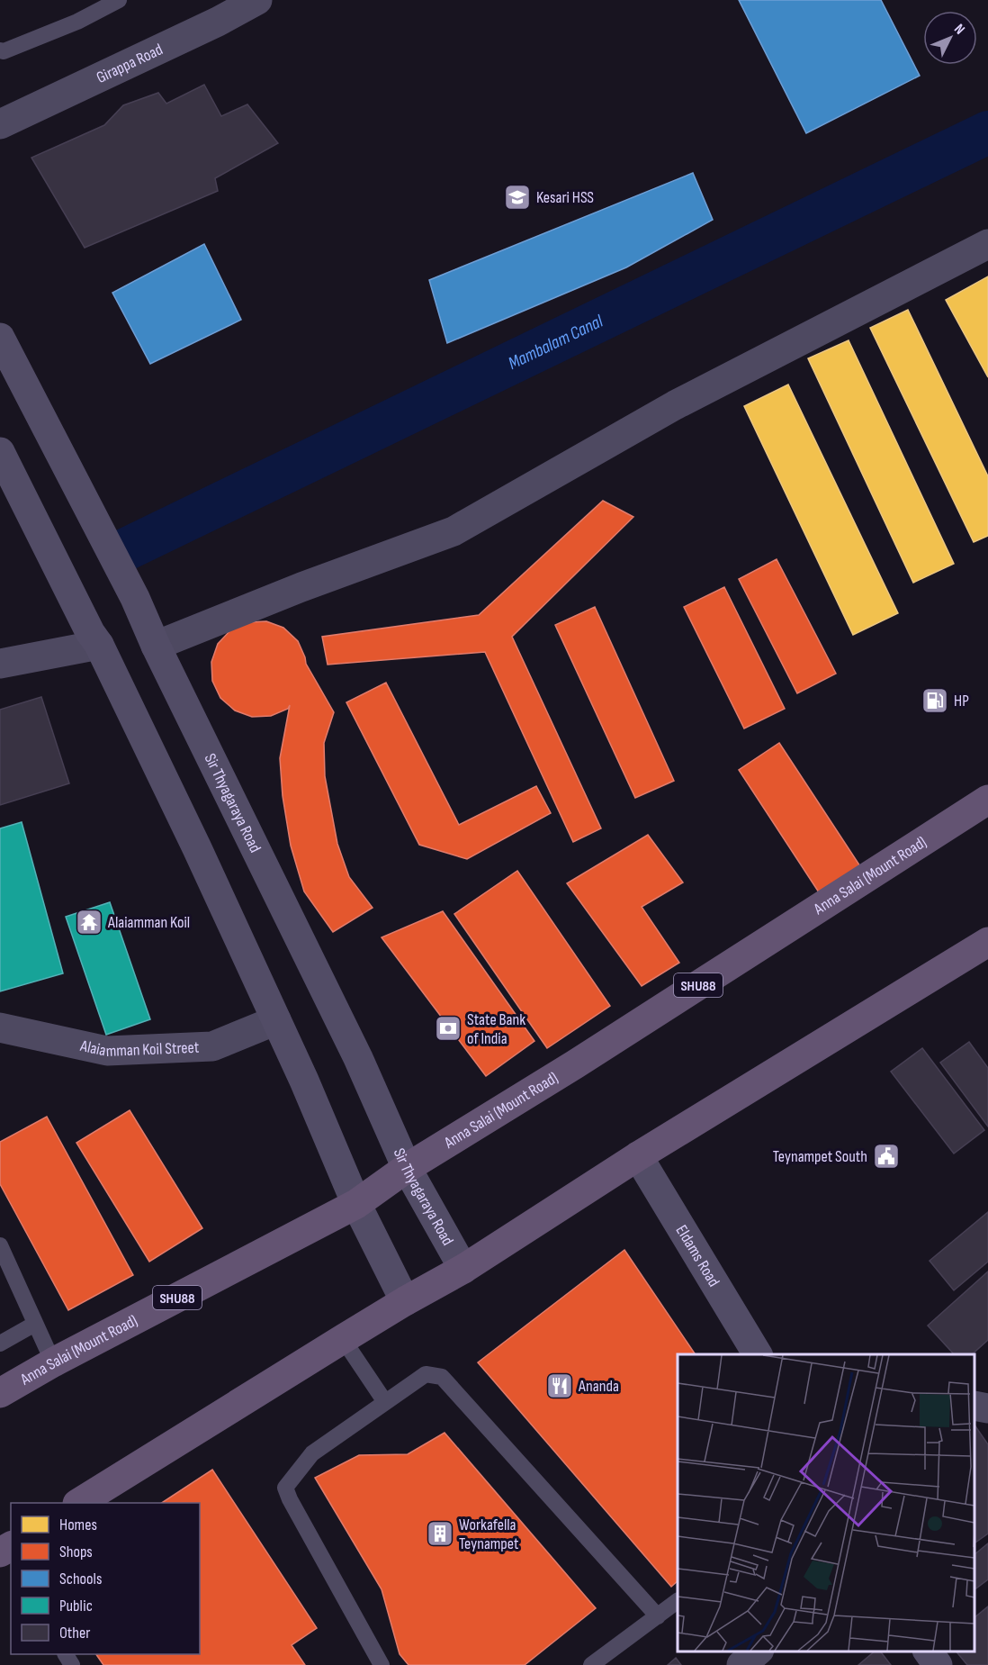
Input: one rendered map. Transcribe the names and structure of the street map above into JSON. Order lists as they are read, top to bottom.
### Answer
{
  "streets": {
    "main road": [
      "Sir Thyagaraya Road",
      "Anna Salai (Mount Road)",
      "SHU88",
      "Eldams Road"
    ],
    "street": ["Girappa Road", "Alaiamman Koil Street"]
  },
  "crossings": [
    ["Sir Thyagaraya Road", "Anna Salai (Mount Road)"]
  ],
  "water": ["Mambalam Canal"],
  "places": {
    "school or university": ["Kesari HSS"],
    "fuel station": ["HP"],
    "temple": ["Alaiamman Koil"],
    "bank": ["State Bank of India"],
    "public building": ["Teynampet South"],
    "restaurant": ["Ananda"],
    "building": ["Workafella Teynampet"]
  },
  "legend": [
    "Homes",
    "Shops",
    "Schools",
    "Public",
    "Other"
  ],
  "north": "top right"
}
